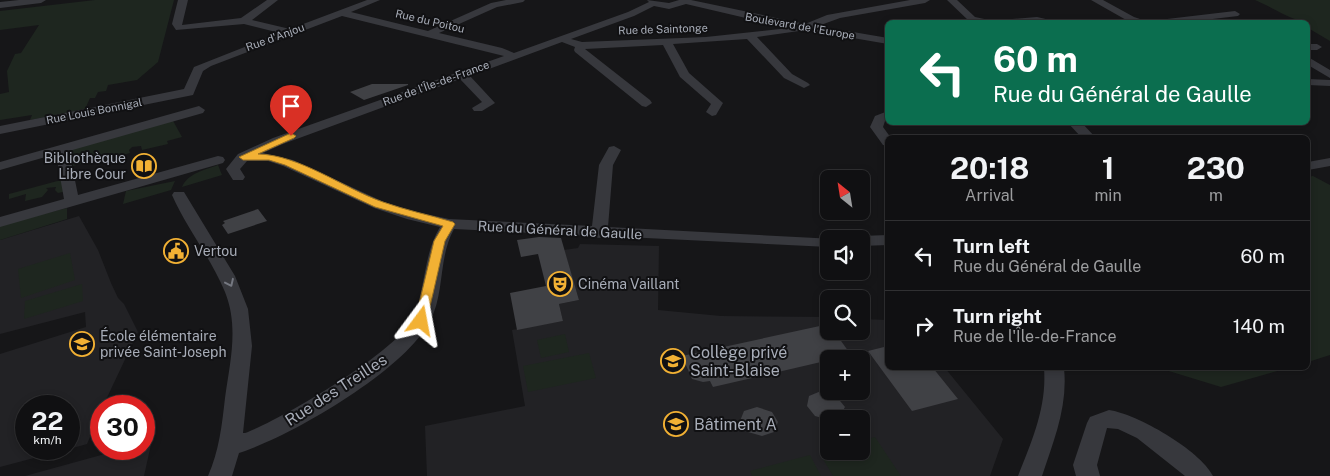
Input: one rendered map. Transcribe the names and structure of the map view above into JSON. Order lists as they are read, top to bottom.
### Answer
{
  "streets": {
    "street": [
      "Rue du Poitou",
      "Boulevard de l'Europe",
      "Rue de Saintonge",
      "Rue d'Anjou",
      "Rue de l'Île-de-France",
      "Rue Louis Bonnigal",
      "Rue du Général de Gaulle",
      "Rue des Treilles"
    ]
  },
  "crossings": [
    ["Rue du Poitou", "Rue d'Anjou"],
    ["Rue du Poitou", "Rue de l'Île-de-France"],
    ["Boulevard de l'Europe", "Rue de Saintonge"],
    ["Boulevard de l'Europe", "Rue de l'Île-de-France"],
    ["Rue de Saintonge", "Rue de l'Île-de-France"],
    ["Rue d'Anjou", "Rue Louis Bonnigal"],
    ["Rue de l'Île-de-France", "Rue du Général de Gaulle"],
    ["Rue du Général de Gaulle", "Rue des Treilles"]
  ],
  "places": {
    "library": ["Bibliothèque Libre Cour"],
    "public building": ["Vertou"],
    "theatre": ["Cinéma Vaillant"],
    "school or university": ["École élémentaire privée Saint-Joseph", "Collège privé Saint-Blaise", "Bâtiment A"]
  },
  "north": "top left",
  "page": {
    "turn": ["60 m", "Rue du Général de Gaulle"],
    "eta": [
      "20:18",
      "Arrival",
      "1",
      "min",
      "230",
      "m"
    ],
    "map_buttons": ["+", "−"],
    "list": [
      {
        "name": "Turn left",
        "note": "Rue du Général de Gaulle",
        "value": "60 m"
      },
      {
        "name": "Turn right",
        "note": "Rue de l'Île-de-France",
        "value": "140 m"
      }
    ],
    "speed": "22 km/h",
    "limit": "30"
  }
}
